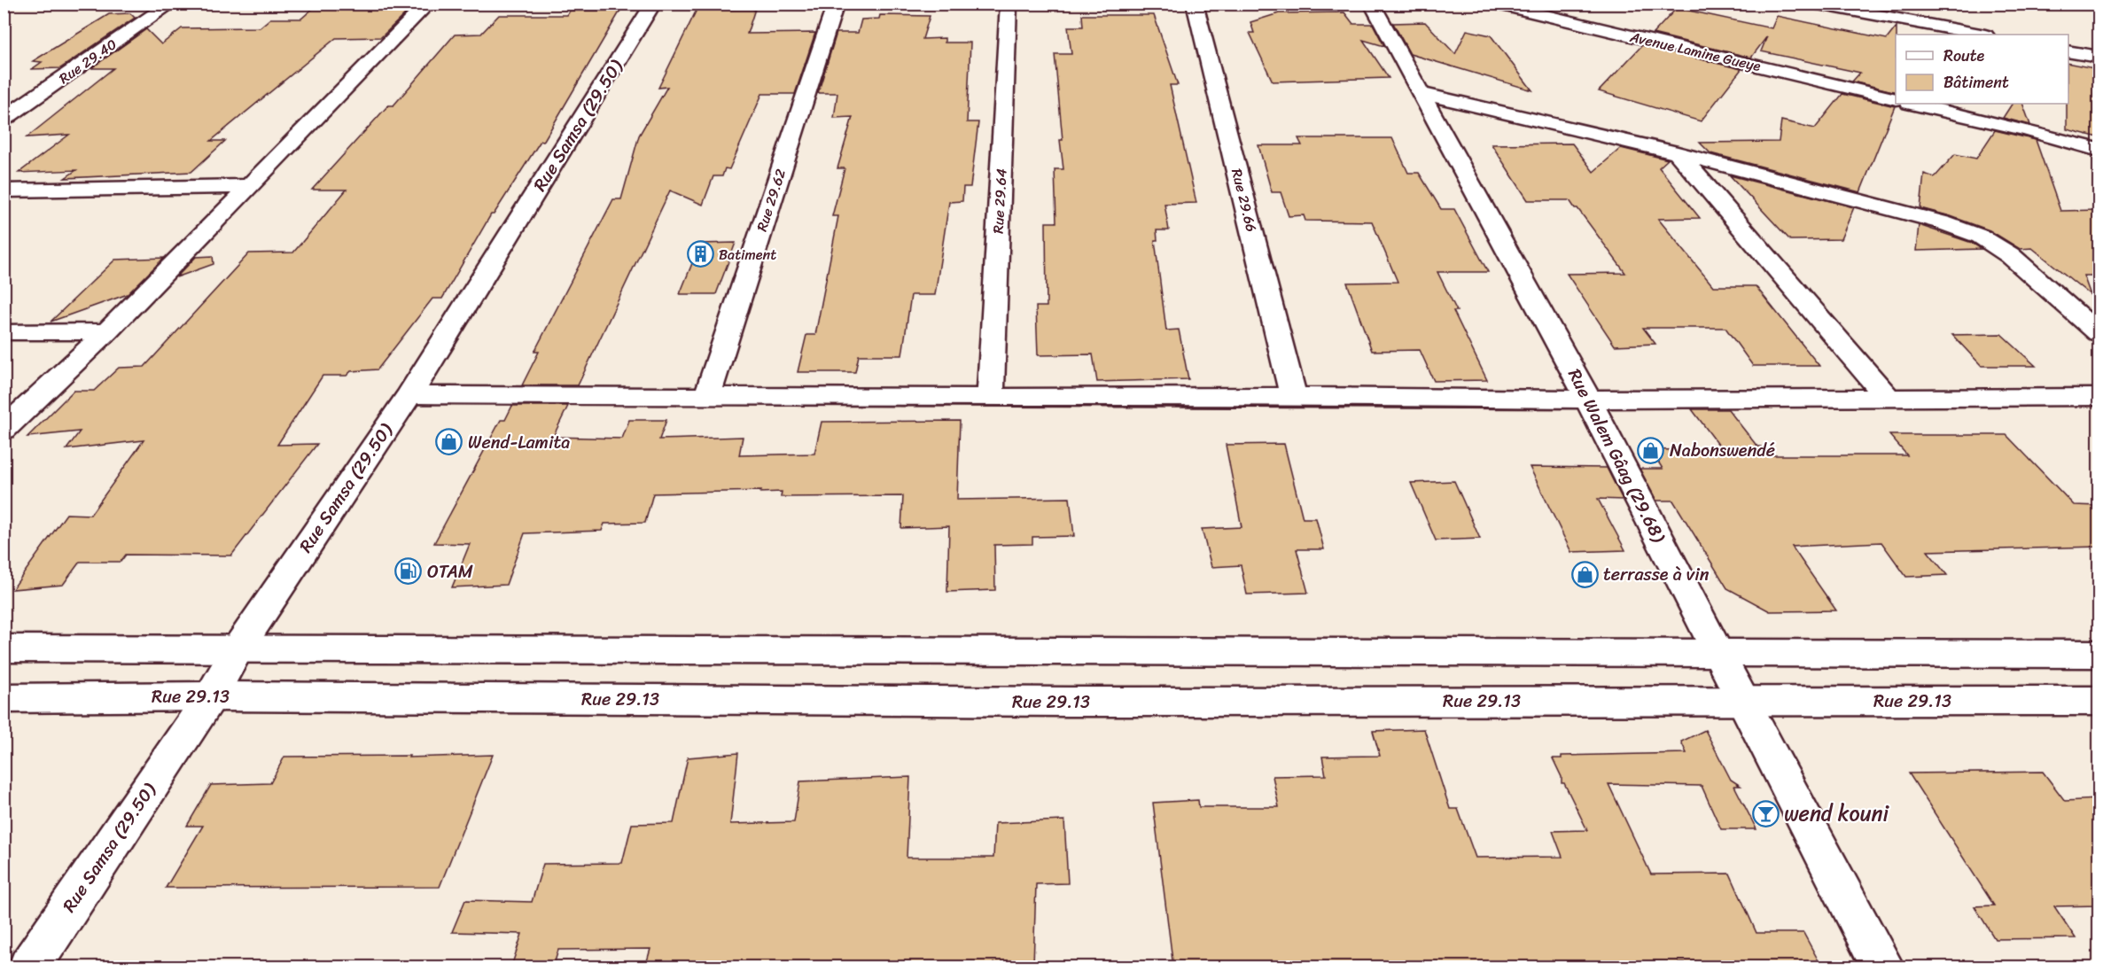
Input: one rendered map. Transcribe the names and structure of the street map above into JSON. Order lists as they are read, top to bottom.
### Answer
{
  "streets": {
    "street": [
      "Avenue Lamine Gueye",
      "Rue 29.40",
      "Rue Samsa (29.50)",
      "Rue 29.62",
      "Rue 29.66",
      "Rue 29.64",
      "Rue Walem Gâag (29.68)",
      "Rue 29.13"
    ]
  },
  "crossings": [
    ["Rue Samsa (29.50)", "Rue 29.13"],
    ["Rue Walem Gâag (29.68)", "Rue 29.13"]
  ],
  "places": {
    "building": ["Batiment"],
    "shop": ["Wend-Lamita", "Nabonswendé", "terrasse à vin"],
    "fuel station": ["OTAM"],
    "bar": ["wend kouni"]
  },
  "legend": ["Route", "Bâtiment"]
}
